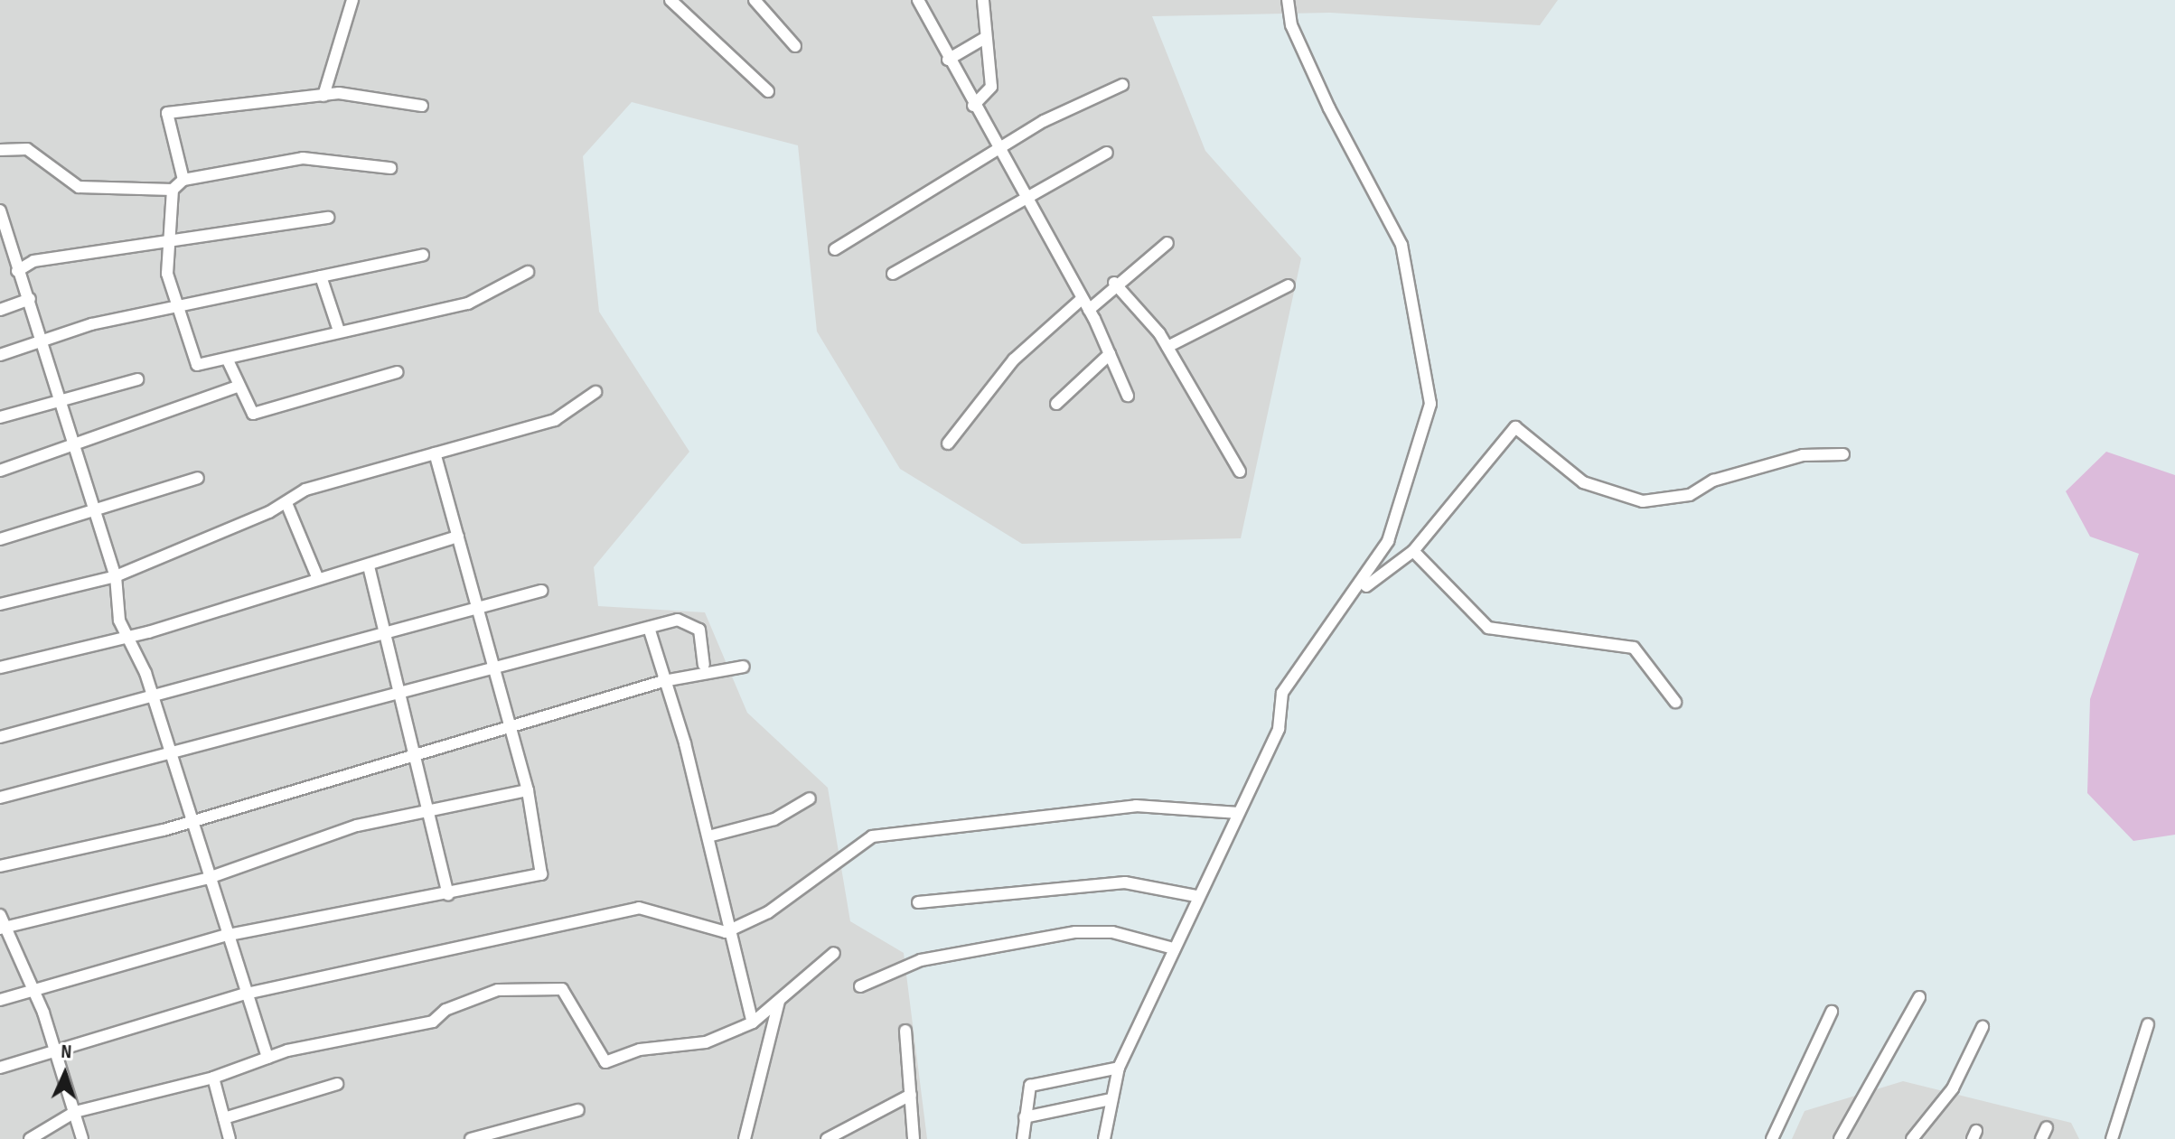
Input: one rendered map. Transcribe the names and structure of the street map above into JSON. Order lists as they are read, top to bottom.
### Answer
{
  "north": "top"
}
